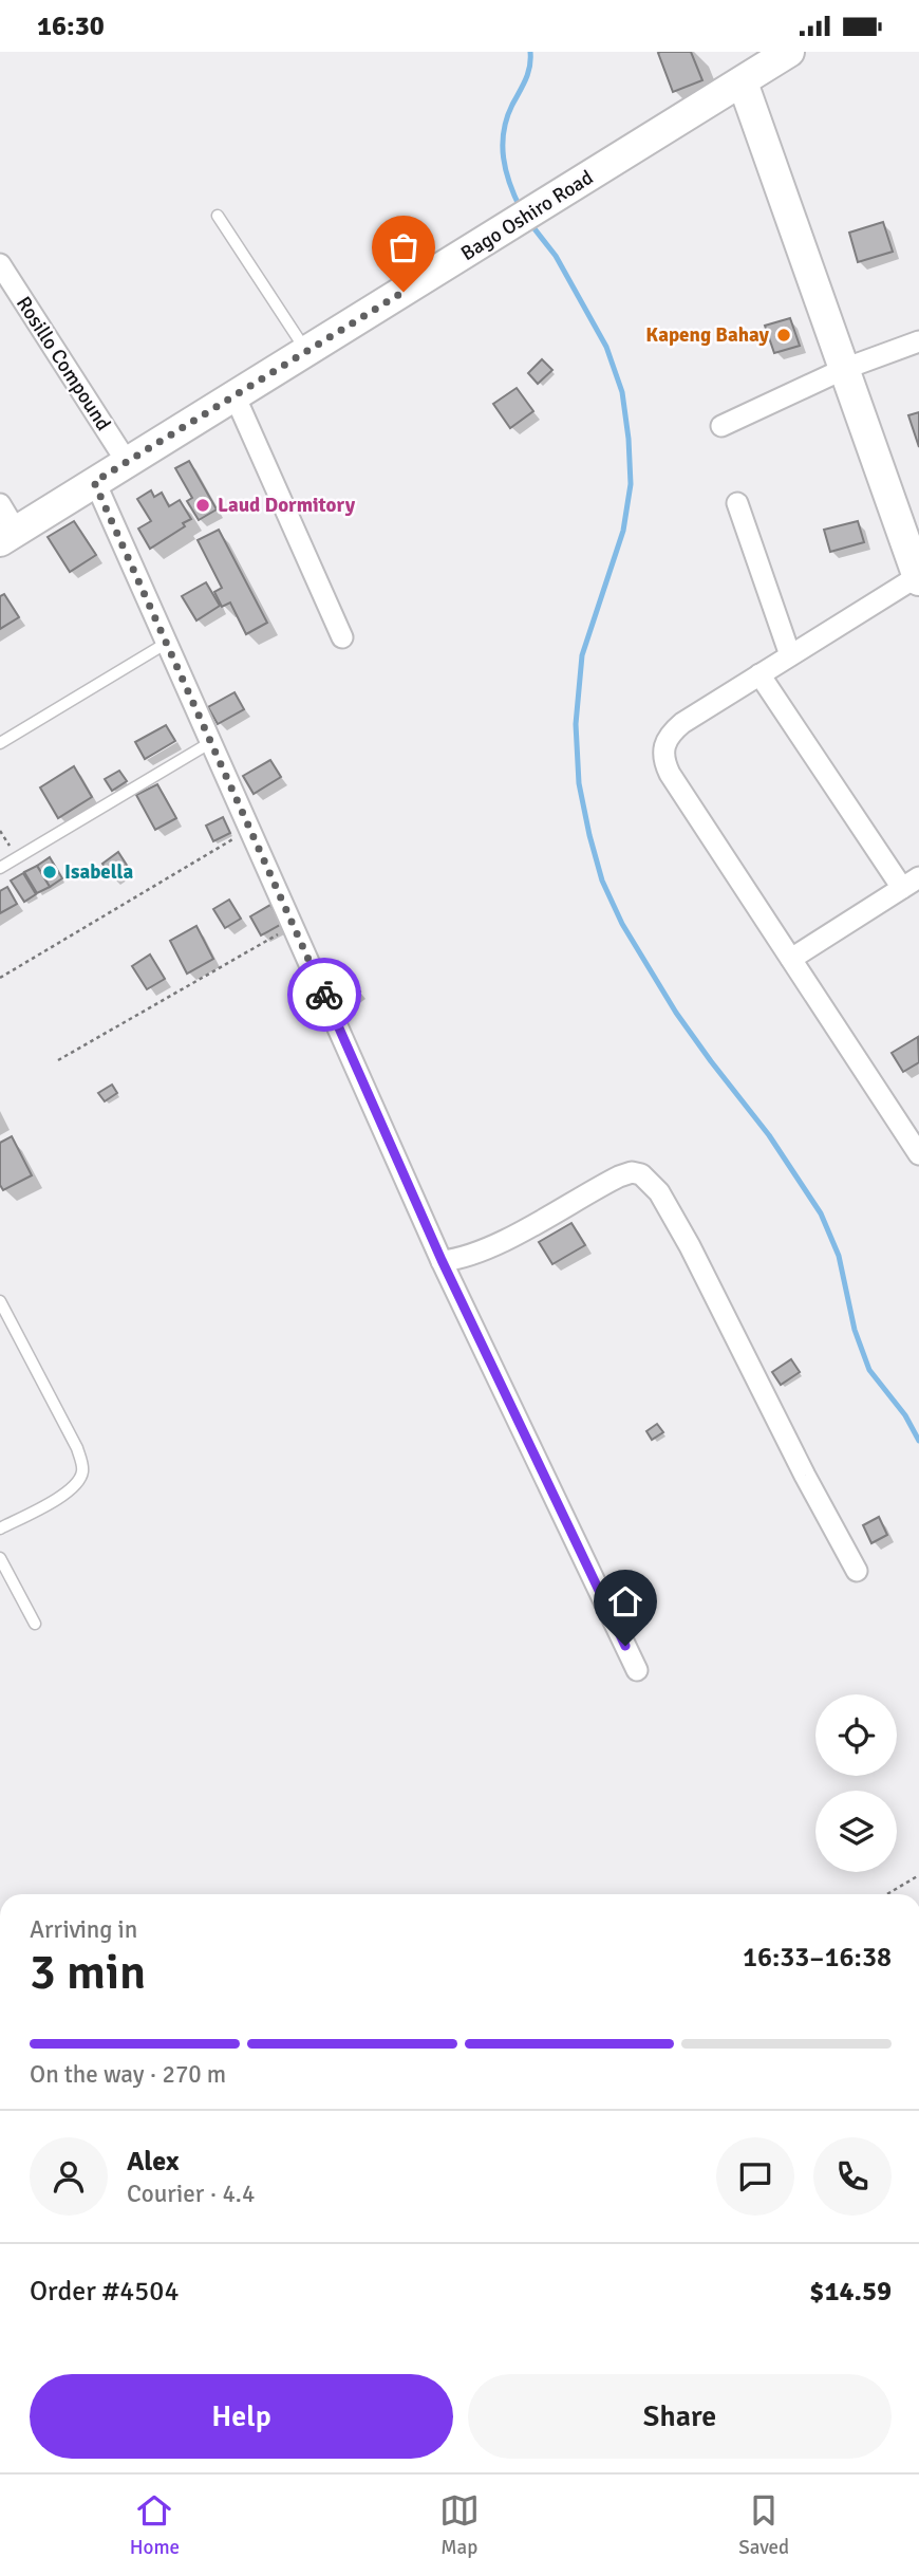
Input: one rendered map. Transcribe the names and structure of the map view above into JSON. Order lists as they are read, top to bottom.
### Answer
{
  "streets": {
    "street": ["Bago Oshiro Road", "Rosillo Compound"]
  },
  "crossings": [
    ["Bago Oshiro Road", "Rosillo Compound"]
  ],
  "places": ["Kapeng Bahay", "Laud Dormitory", "Isabella"],
  "page": {
    "status": "16:30",
    "heading": ["3 min", "Arriving in", "16:33–16:38"],
    "panel": [
      "Alex",
      "Courier · 4.4",
      "Order #4504",
      "$14.59"
    ],
    "bar": "On the way · 270 m",
    "buttons": ["Help", "Share"],
    "tabs": ["Home", "Map", "Saved"]
  }
}
